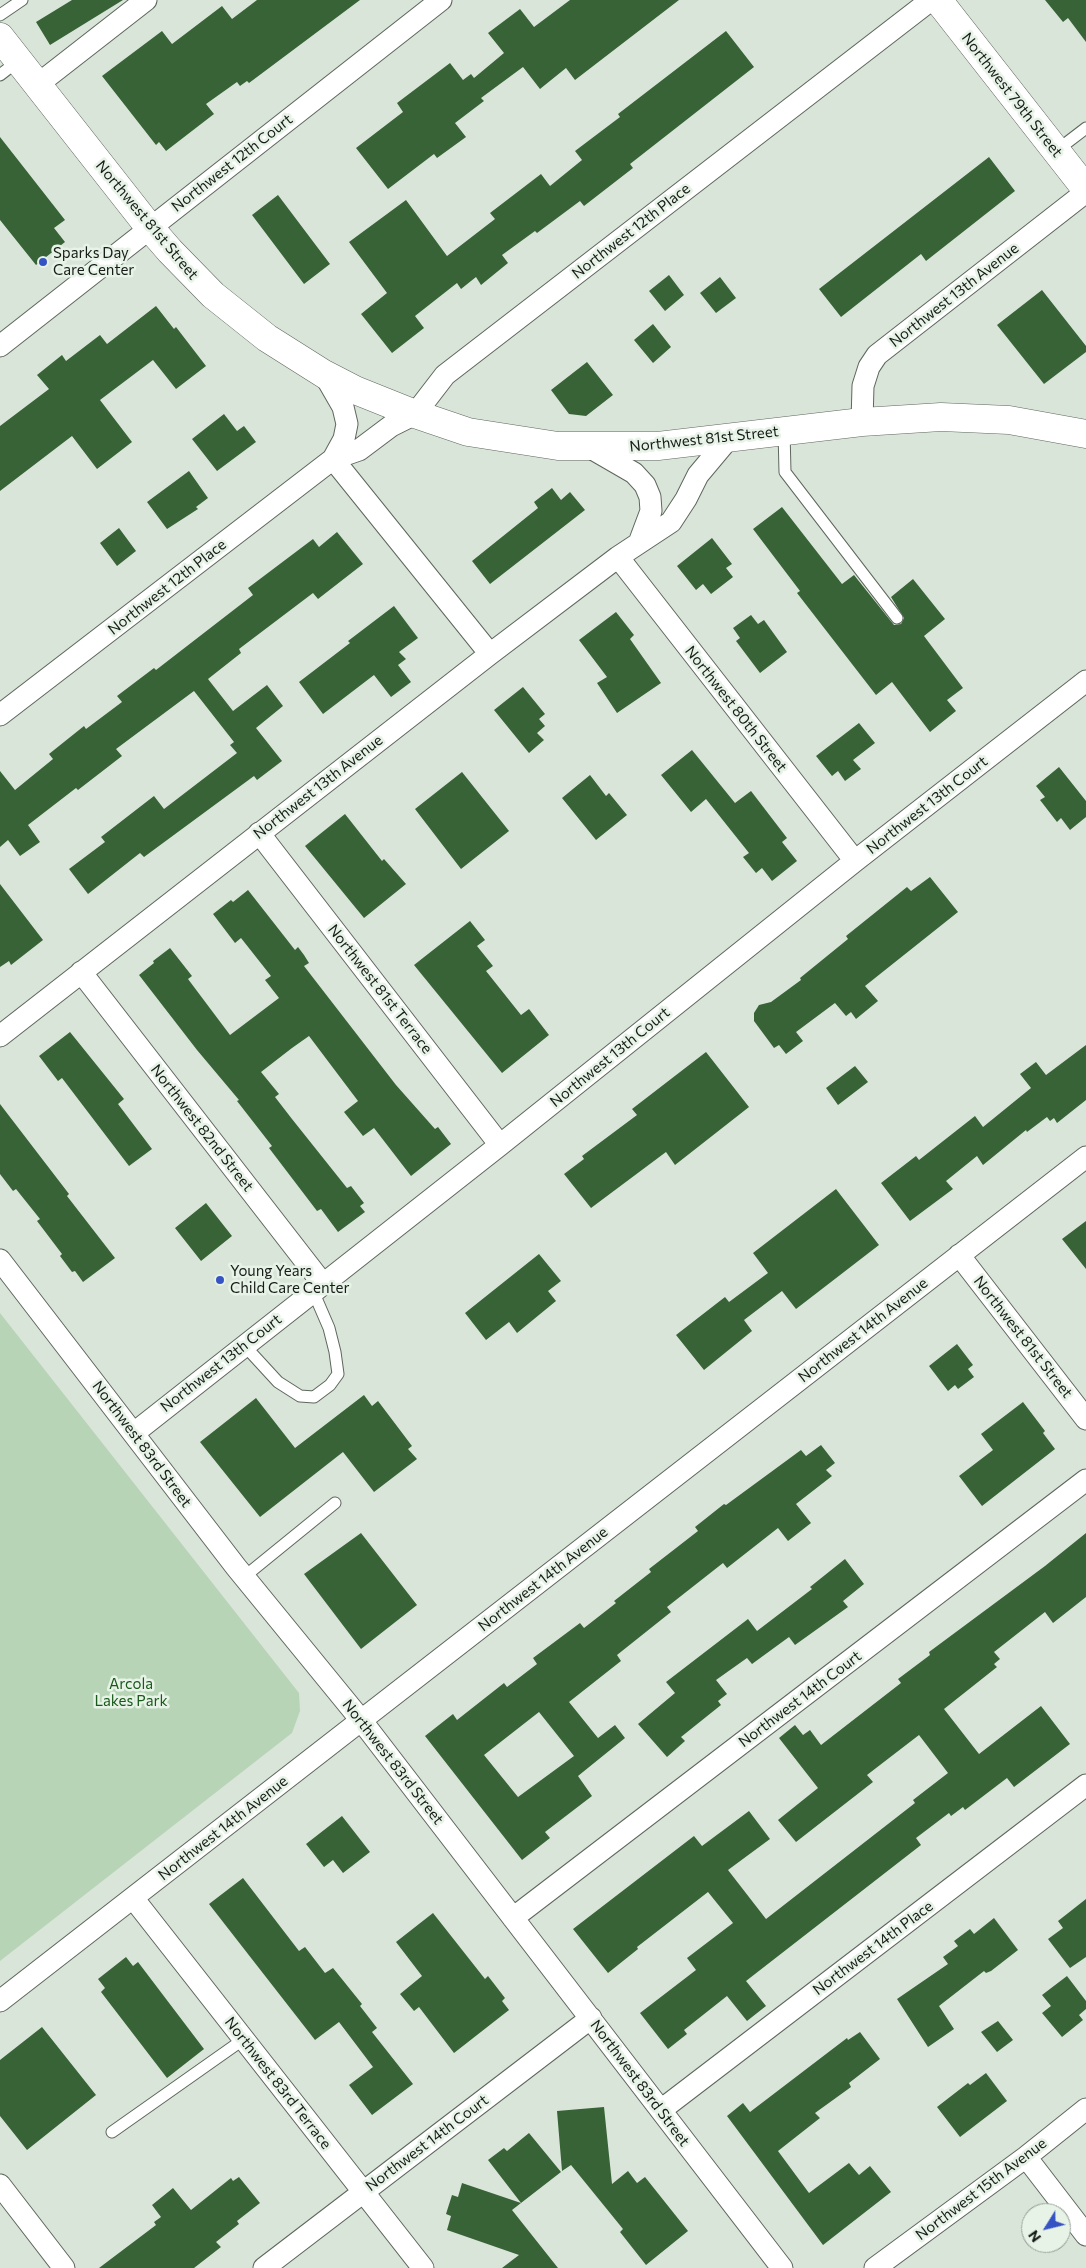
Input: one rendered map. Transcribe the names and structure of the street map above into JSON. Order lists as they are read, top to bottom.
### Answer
{
  "streets": {
    "main road": ["Northwest 79th Street", "Northwest 81st Street"],
    "street": [
      "Northwest 12th Court",
      "Northwest 12th Place",
      "Northwest 13th Avenue",
      "Northwest 80th Street",
      "Northwest 13th Court",
      "Northwest 81st Terrace",
      "Northwest 82nd Street",
      "Northwest 14th Avenue",
      "Northwest 83rd Street",
      "Northwest 14th Court",
      "Northwest 14th Place",
      "Northwest 83rd Terrace",
      "Northwest 15th Avenue"
    ]
  },
  "crossings": [
    ["Northwest 79th Street", "Northwest 13th Avenue"],
    ["Northwest 12th Court", "Northwest 81st Street"],
    ["Northwest 81st Street", "Northwest 12th Place"],
    ["Northwest 81st Street", "Northwest 13th Avenue"],
    ["Northwest 81st Street", "Northwest 14th Avenue"],
    ["Northwest 13th Avenue", "Northwest 80th Street"],
    ["Northwest 13th Avenue", "Northwest 81st Terrace"],
    ["Northwest 13th Avenue", "Northwest 82nd Street"],
    ["Northwest 80th Street", "Northwest 13th Court"],
    ["Northwest 13th Court", "Northwest 81st Terrace"],
    ["Northwest 13th Court", "Northwest 82nd Street"],
    ["Northwest 13th Court", "Northwest 83rd Street"],
    ["Northwest 14th Avenue", "Northwest 83rd Street"],
    ["Northwest 14th Avenue", "Northwest 83rd Terrace"],
    ["Northwest 83rd Street", "Northwest 14th Court"],
    ["Northwest 83rd Street", "Northwest 14th Place"],
    ["Northwest 14th Court", "Northwest 83rd Terrace"]
  ],
  "parks": ["Arcola Lakes Park"],
  "places": ["Sparks Day Care Center", "Young Years Child Care Center"],
  "north": "bottom left"
}
